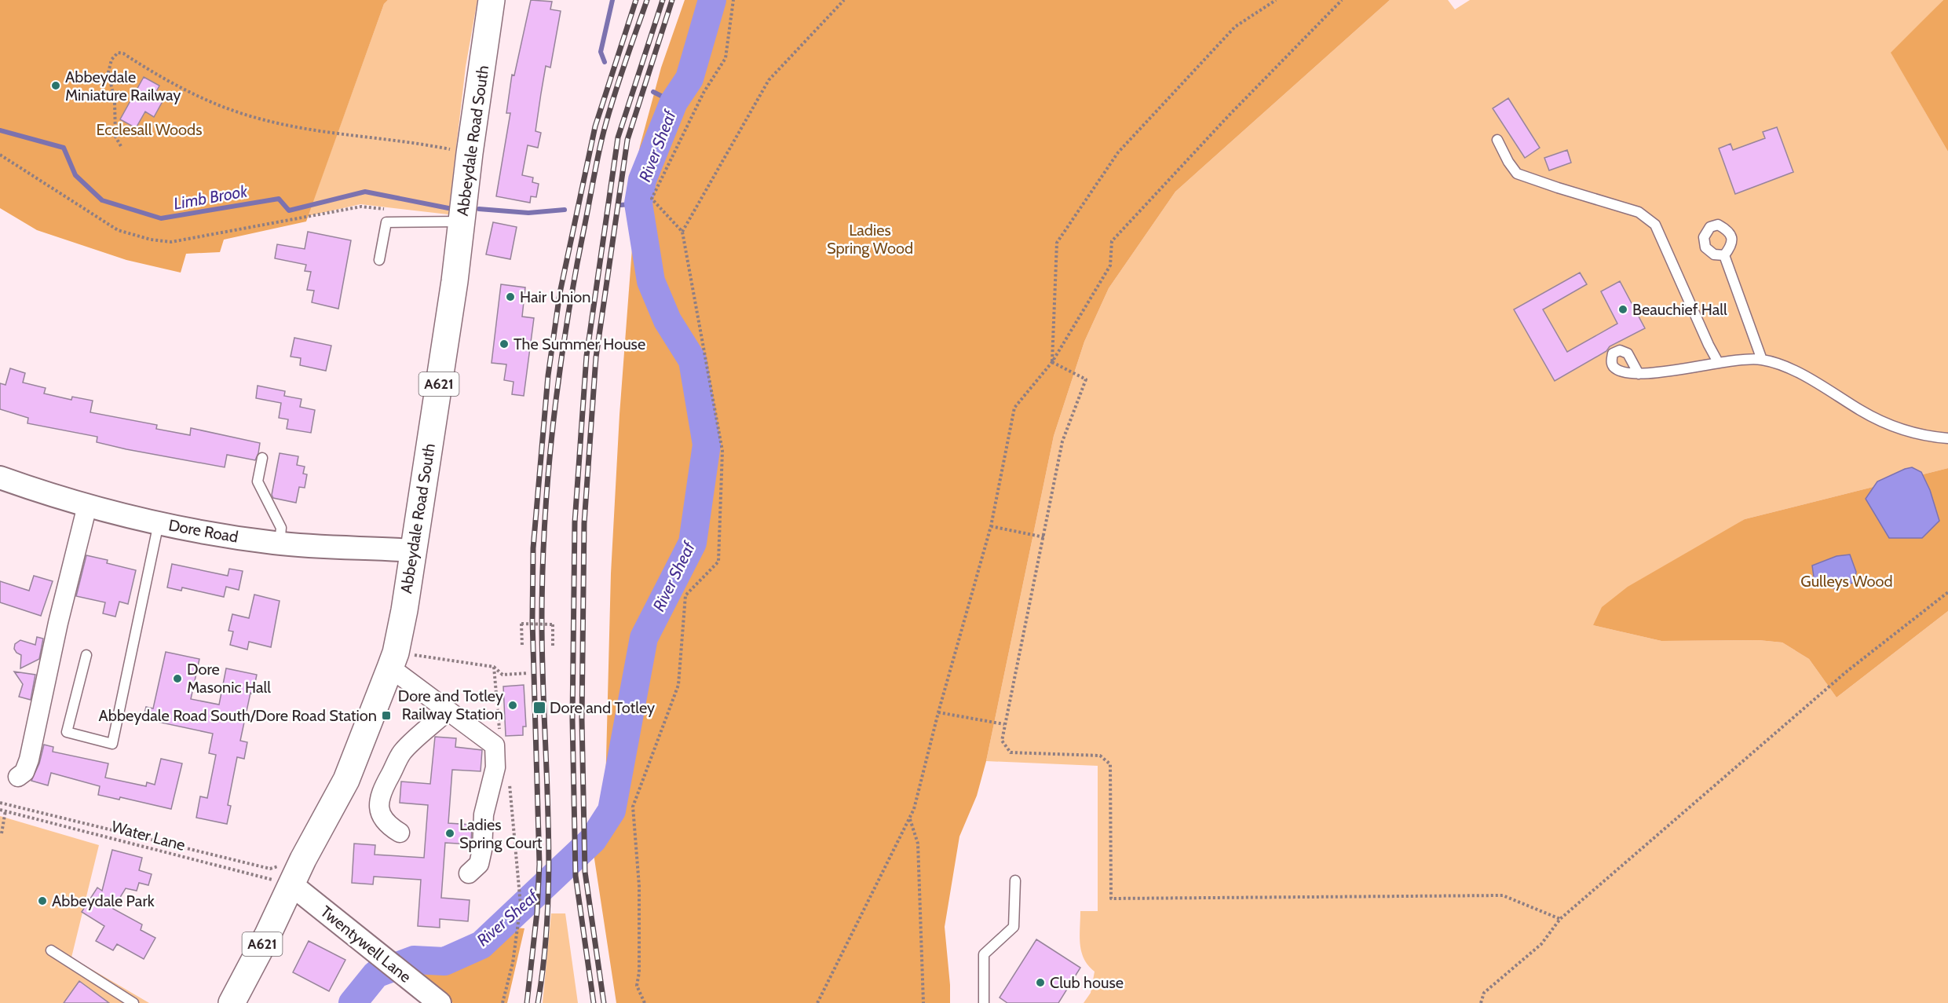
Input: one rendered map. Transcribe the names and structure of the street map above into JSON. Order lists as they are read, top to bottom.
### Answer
{
  "streets": {
    "main road": ["Abbeydale Road South", "A621"],
    "street": ["Dore Road", "Twentywell Lane"],
    "path": ["Water Lane"]
  },
  "crossings": [
    ["Abbeydale Road South", "Dore Road"],
    ["Abbeydale Road South", "Water Lane"],
    ["Abbeydale Road South", "Twentywell Lane"],
    ["Water Lane", "Twentywell Lane"]
  ],
  "water": ["River Sheaf", "Limb Brook"],
  "parks": ["Ecclesall Woods", "Ladies Spring Wood", "Gulleys Wood"],
  "places": {
    "other": [
      "Abbeydale Miniature Railway",
      "Hair Union",
      "Beauchief Hall",
      "The Summer House",
      "Dore Masonic Hall",
      "Dore and Totley Railway Station",
      "Ladies Spring Court",
      "Abbeydale Park",
      "Club house"
    ],
    "transit": ["Dore and Totley", "Abbeydale Road South/Dore Road Station"]
  }
}
